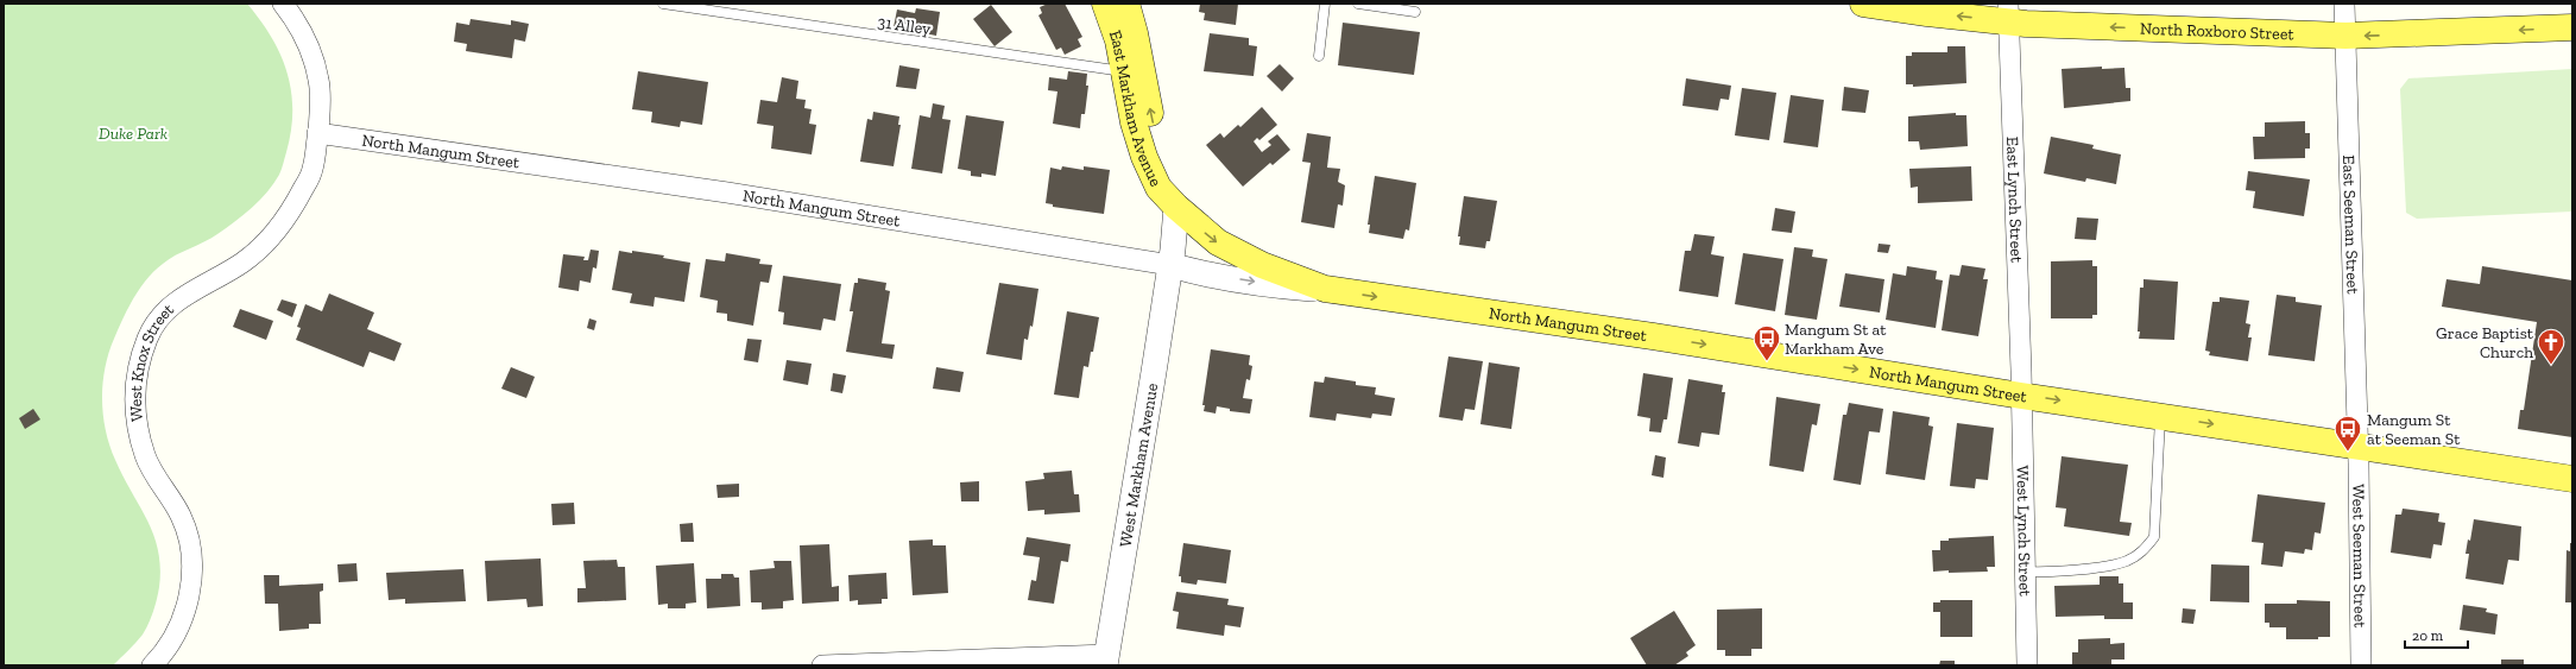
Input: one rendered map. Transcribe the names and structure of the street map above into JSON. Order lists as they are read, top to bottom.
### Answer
{
  "streets": {
    "main road": ["North Roxboro Street", "East Markham Avenue", "North Mangum Street"],
    "street": [
      "East Lynch Street",
      "East Seeman Street",
      "West Knox Street",
      "West Markham Avenue",
      "West Lynch Street",
      "West Seeman Street"
    ],
    "lane": ["31 Alley"]
  },
  "crossings": [
    ["31 Alley", "East Markham Avenue"],
    ["North Roxboro Street", "East Lynch Street"],
    ["North Roxboro Street", "East Seeman Street"],
    ["East Markham Avenue", "North Mangum Street"],
    ["East Markham Avenue", "West Markham Avenue"],
    ["North Mangum Street", "East Lynch Street"],
    ["North Mangum Street", "East Seeman Street"],
    ["North Mangum Street", "West Knox Street"],
    ["North Mangum Street", "West Markham Avenue"],
    ["North Mangum Street", "West Lynch Street"],
    ["North Mangum Street", "West Seeman Street"],
    ["East Lynch Street", "West Lynch Street"],
    ["East Seeman Street", "West Seeman Street"]
  ],
  "one_way": ["North Roxboro Street", "North Mangum Street"],
  "parks": ["Duke Park"],
  "places": {
    "bus stop": ["Mangum St at Markham Ave", "Mangum St at Seeman St"],
    "church": ["Grace Baptist Church"]
  },
  "scale_bar": "20 m"
}
